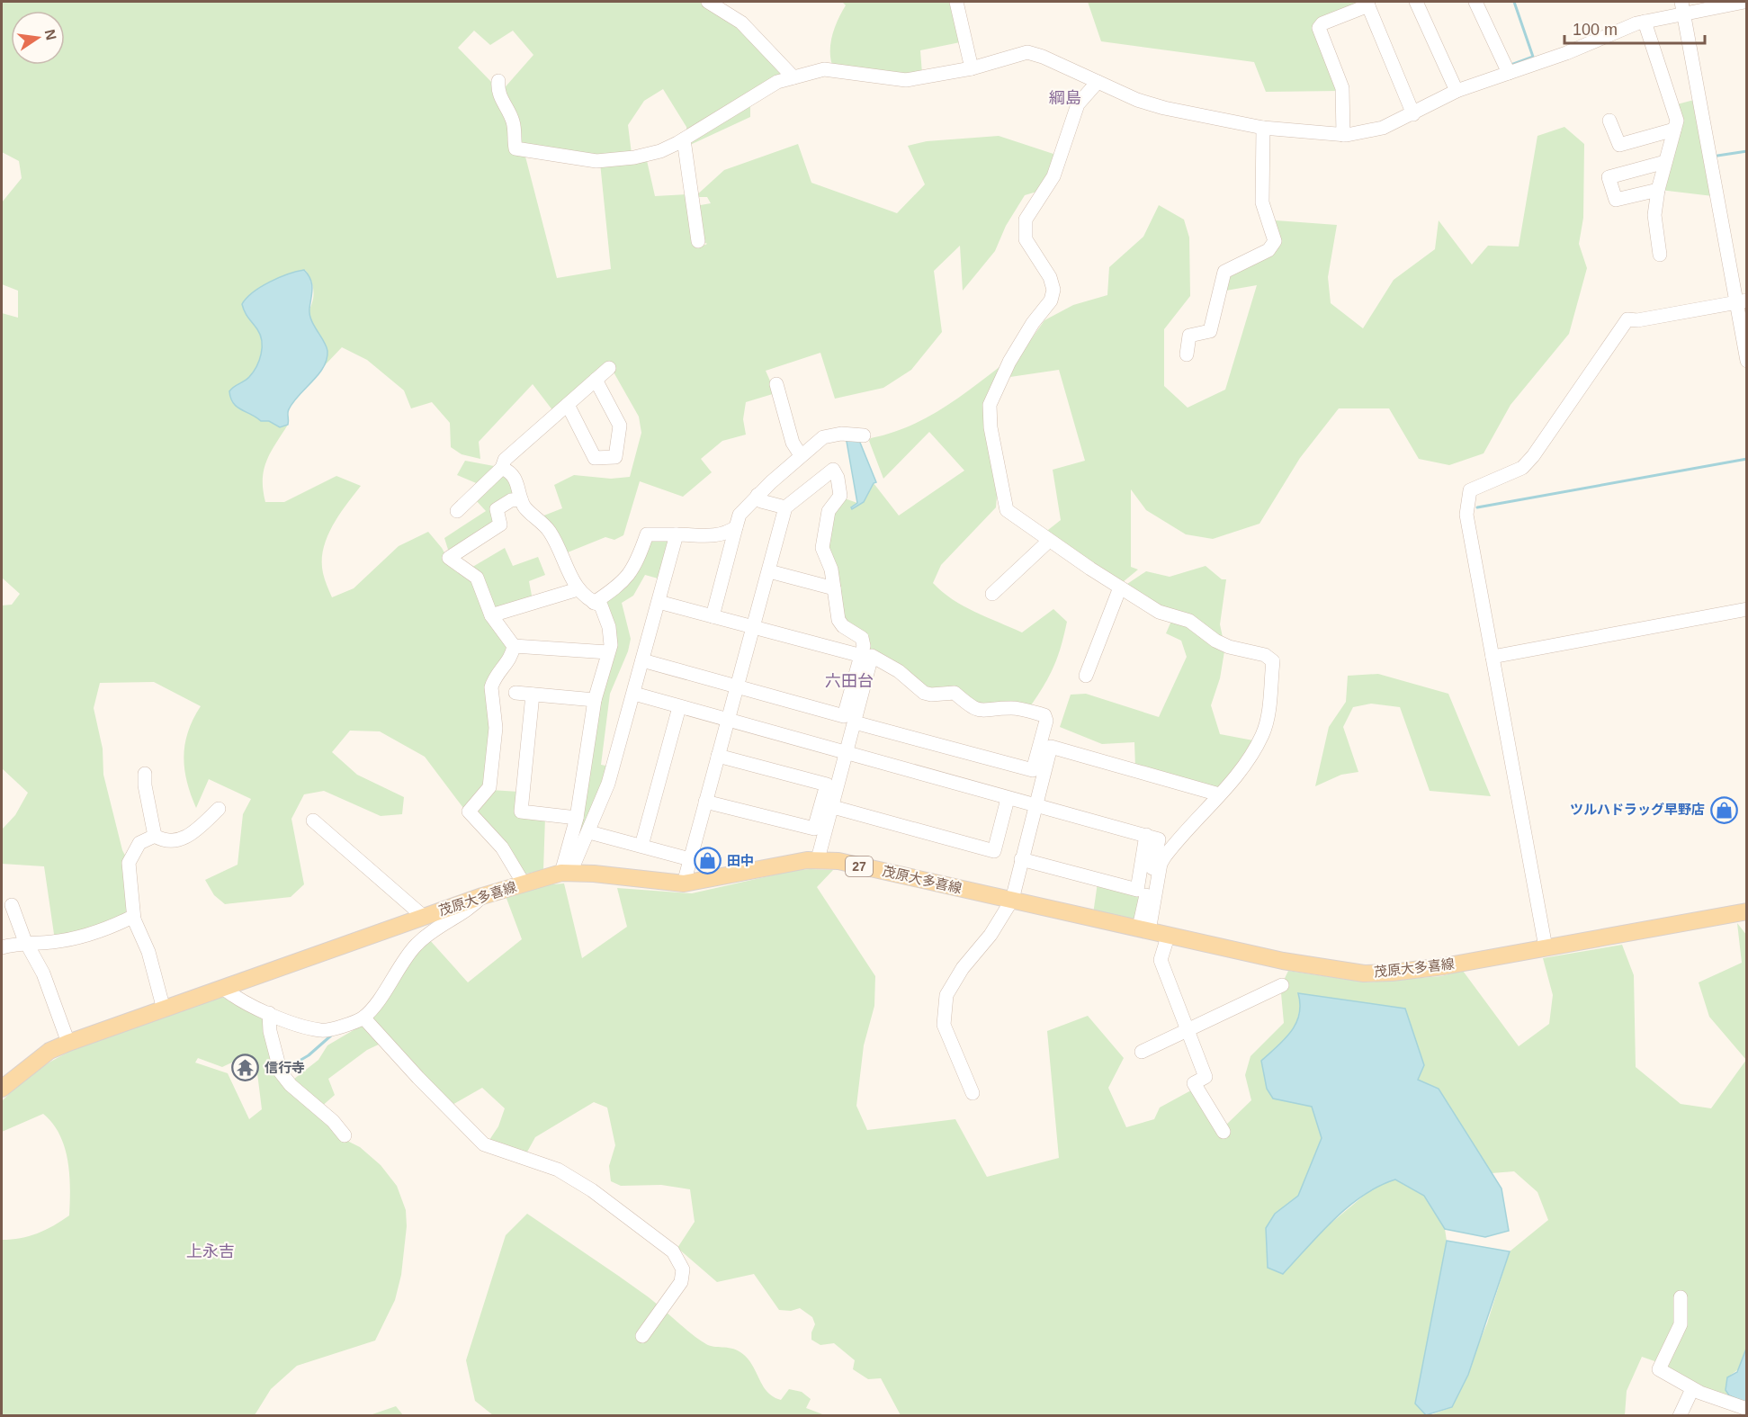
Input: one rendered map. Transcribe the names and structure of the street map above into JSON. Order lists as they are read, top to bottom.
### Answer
{
  "streets": {
    "main road": ["27", "茂原大多喜線"]
  },
  "districts": ["綱島", "六田台", "上永吉"],
  "places": {
    "shop": ["ツルハドラッグ早野店", "田中"],
    "temple": ["信行寺"]
  },
  "scale_bar": "100 m",
  "north": "right"
}
